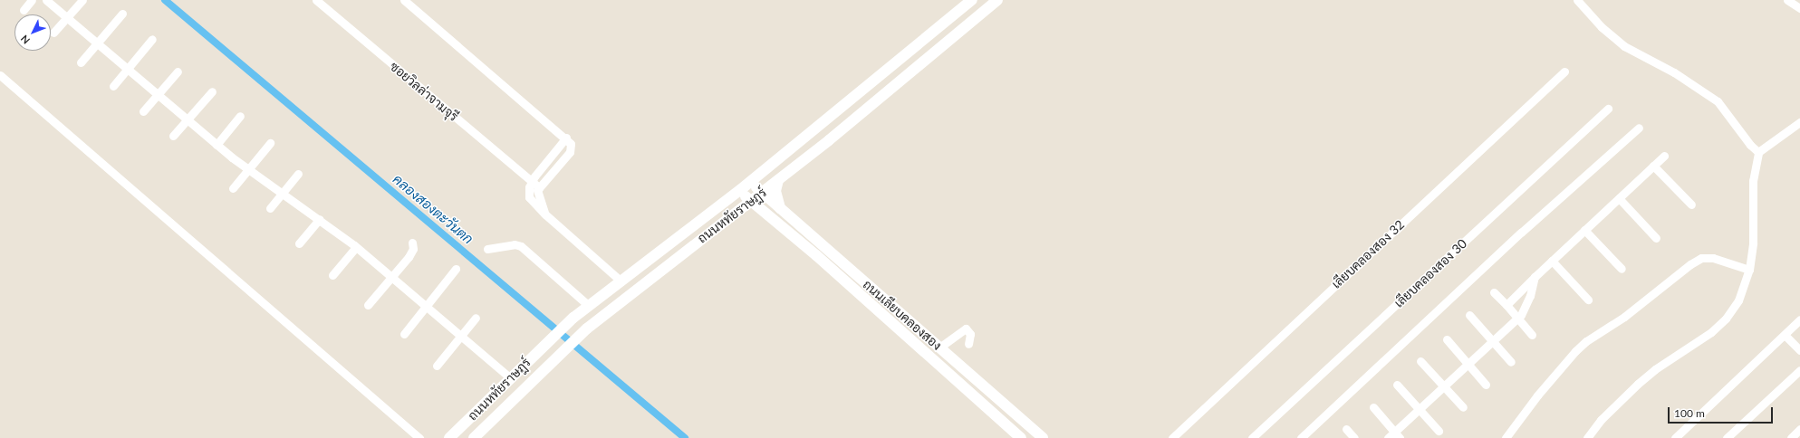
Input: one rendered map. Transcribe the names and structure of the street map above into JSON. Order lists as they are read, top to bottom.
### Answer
{
  "streets": {
    "main road": ["ถนนหทัยราษฎร์", "ถนนเลียบคลองสอง"],
    "street": ["ซอยวิลล่าจามจุรี", "เลียบคลองสอง 32", "เลียบคลองสอง 30"]
  },
  "crossings": [
    ["ถนนหทัยราษฎร์", "ถนนเลียบคลองสอง"]
  ],
  "water": ["คลองสองตะวันตก"],
  "scale_bar": "100 m",
  "north": "bottom left"
}
